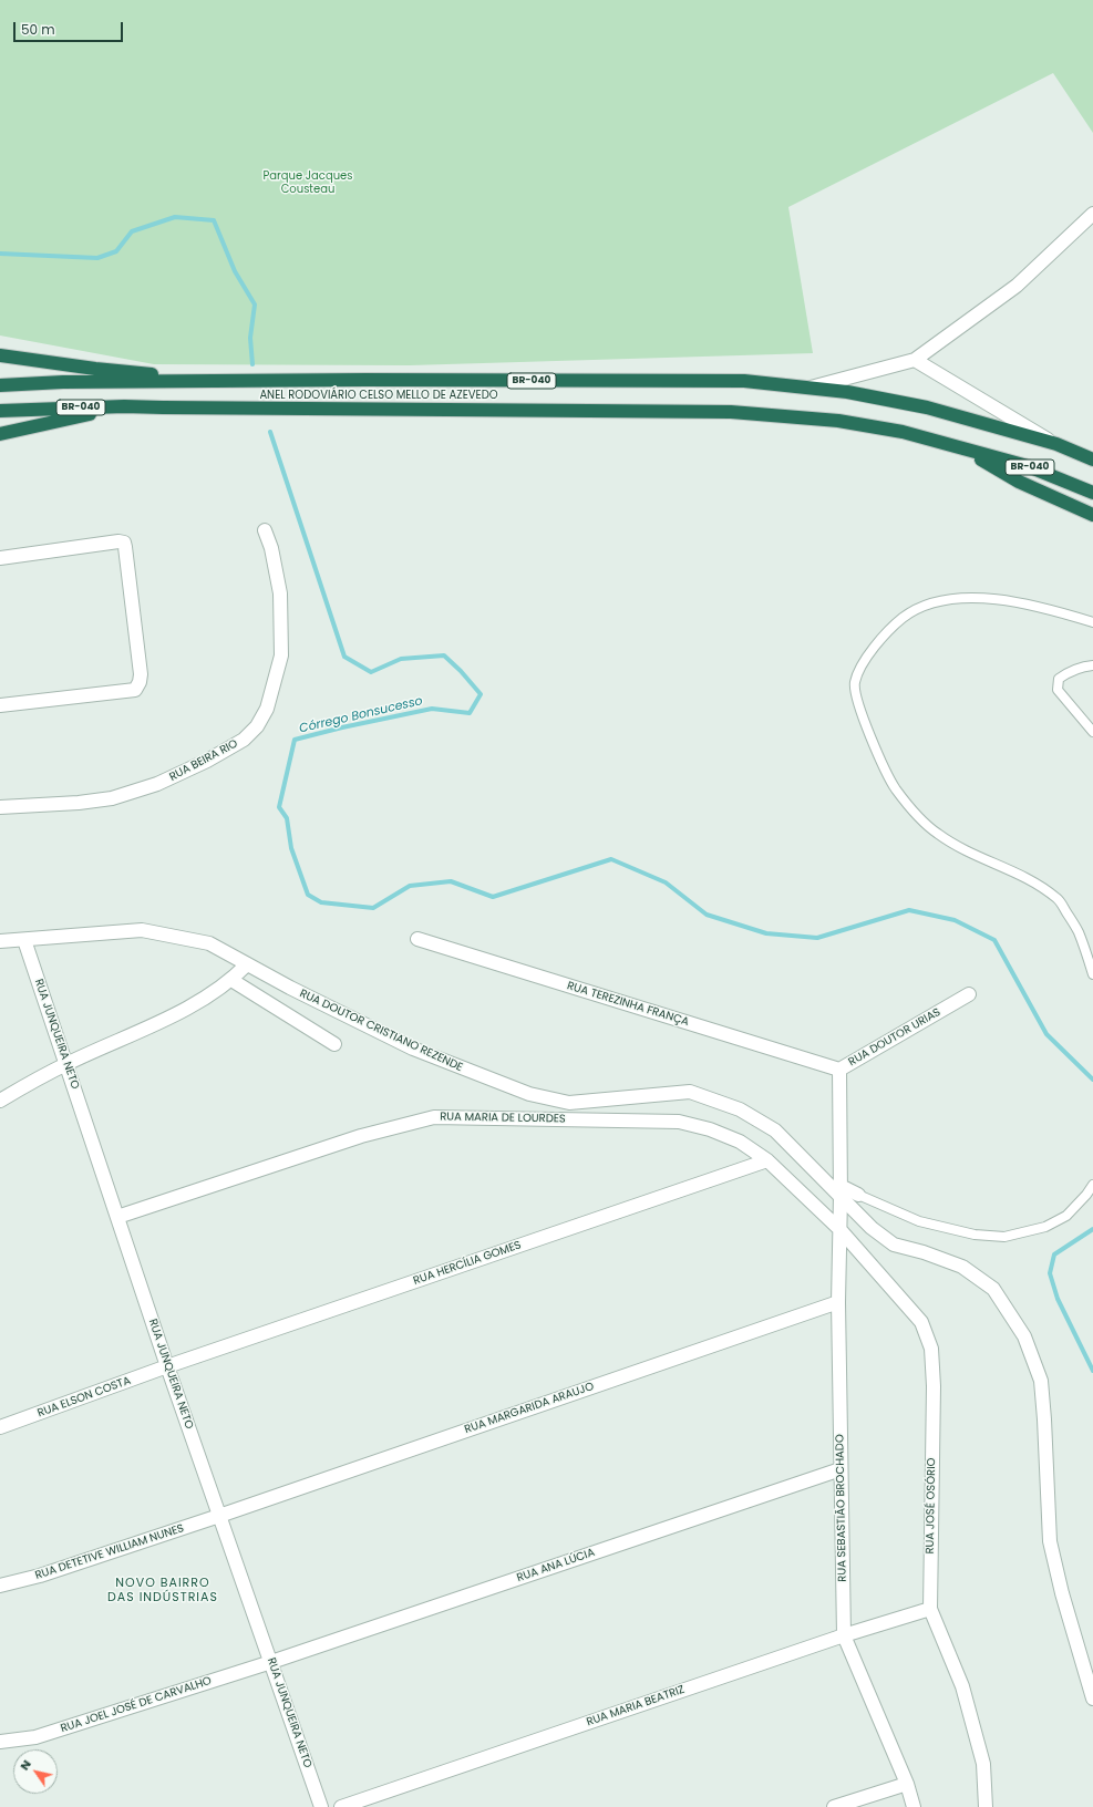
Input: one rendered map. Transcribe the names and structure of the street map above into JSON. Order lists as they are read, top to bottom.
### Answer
{
  "streets": {
    "highway": ["BR-040", "ANEL RODOVIÁRIO CELSO MELLO DE AZEVEDO"],
    "street": [
      "RUA BEIRA RIO",
      "RUA TEREZINHA FRANÇA",
      "RUA DOUTOR CRISTIANO REZENDE",
      "RUA JUNQUEIRA NETO",
      "RUA DOUTOR URIAS",
      "RUA MARIA DE LOURDES",
      "RUA HERCÍLIA GOMES",
      "RUA ELSON COSTA",
      "RUA MARGARIDA ARAUJO",
      "RUA JOSÉ OSÓRIO",
      "RUA SEBASTIÃO BROCHADO",
      "RUA DETETIVE WILLIAM NUNES",
      "RUA ANA LÚCIA",
      "RUA JOEL JOSÉ DE CARVALHO",
      "RUA MARIA BEATRIZ"
    ]
  },
  "crossings": [
    ["RUA TEREZINHA FRANÇA", "RUA DOUTOR URIAS"],
    ["RUA DOUTOR CRISTIANO REZENDE", "RUA JUNQUEIRA NETO"],
    ["RUA DOUTOR CRISTIANO REZENDE", "RUA DOUTOR URIAS"],
    ["RUA DOUTOR CRISTIANO REZENDE", "RUA SEBASTIÃO BROCHADO"],
    ["RUA JUNQUEIRA NETO", "RUA MARIA DE LOURDES"],
    ["RUA JUNQUEIRA NETO", "RUA HERCÍLIA GOMES"],
    ["RUA JUNQUEIRA NETO", "RUA ELSON COSTA"],
    ["RUA JUNQUEIRA NETO", "RUA MARGARIDA ARAUJO"],
    ["RUA JUNQUEIRA NETO", "RUA DETETIVE WILLIAM NUNES"],
    ["RUA JUNQUEIRA NETO", "RUA ANA LÚCIA"],
    ["RUA JUNQUEIRA NETO", "RUA JOEL JOSÉ DE CARVALHO"],
    ["RUA DOUTOR URIAS", "RUA SEBASTIÃO BROCHADO"],
    ["RUA MARIA DE LOURDES", "RUA HERCÍLIA GOMES"],
    ["RUA MARIA DE LOURDES", "RUA JOSÉ OSÓRIO"],
    ["RUA MARIA DE LOURDES", "RUA SEBASTIÃO BROCHADO"],
    ["RUA HERCÍLIA GOMES", "RUA ELSON COSTA"],
    ["RUA MARGARIDA ARAUJO", "RUA SEBASTIÃO BROCHADO"],
    ["RUA MARGARIDA ARAUJO", "RUA DETETIVE WILLIAM NUNES"],
    ["RUA JOSÉ OSÓRIO", "RUA SEBASTIÃO BROCHADO"],
    ["RUA JOSÉ OSÓRIO", "RUA MARIA BEATRIZ"],
    ["RUA SEBASTIÃO BROCHADO", "RUA ANA LÚCIA"],
    ["RUA SEBASTIÃO BROCHADO", "RUA MARIA BEATRIZ"],
    ["RUA ANA LÚCIA", "RUA JOEL JOSÉ DE CARVALHO"]
  ],
  "districts": ["NOVO BAIRRO DAS INDÚSTRIAS"],
  "water": ["Córrego Bonsucesso"],
  "parks": ["Parque Jacques Cousteau"],
  "scale_bar": "50 m",
  "north": "top left"
}
